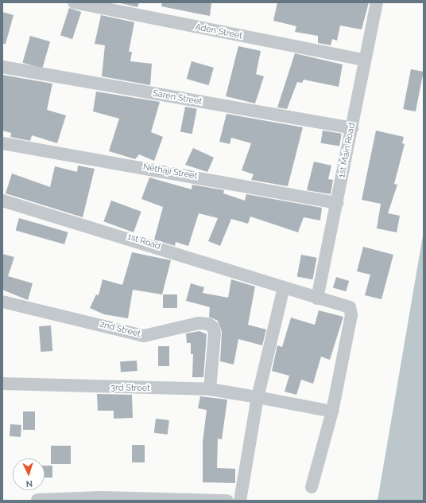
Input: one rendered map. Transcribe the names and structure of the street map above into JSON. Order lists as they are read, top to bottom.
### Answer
{
  "streets": {
    "street": [
      "Aden Street",
      "Saren Street",
      "1st Main Road",
      "Nethaji Street",
      "1st Road",
      "2nd Street",
      "3rd Street"
    ]
  },
  "crossings": [
    ["Aden Street", "1st Main Road"],
    ["Saren Street", "1st Main Road"],
    ["1st Main Road", "Nethaji Street"],
    ["1st Main Road", "1st Road"],
    ["1st Road", "3rd Street"],
    ["2nd Street", "3rd Street"]
  ],
  "north": "bottom"
}
